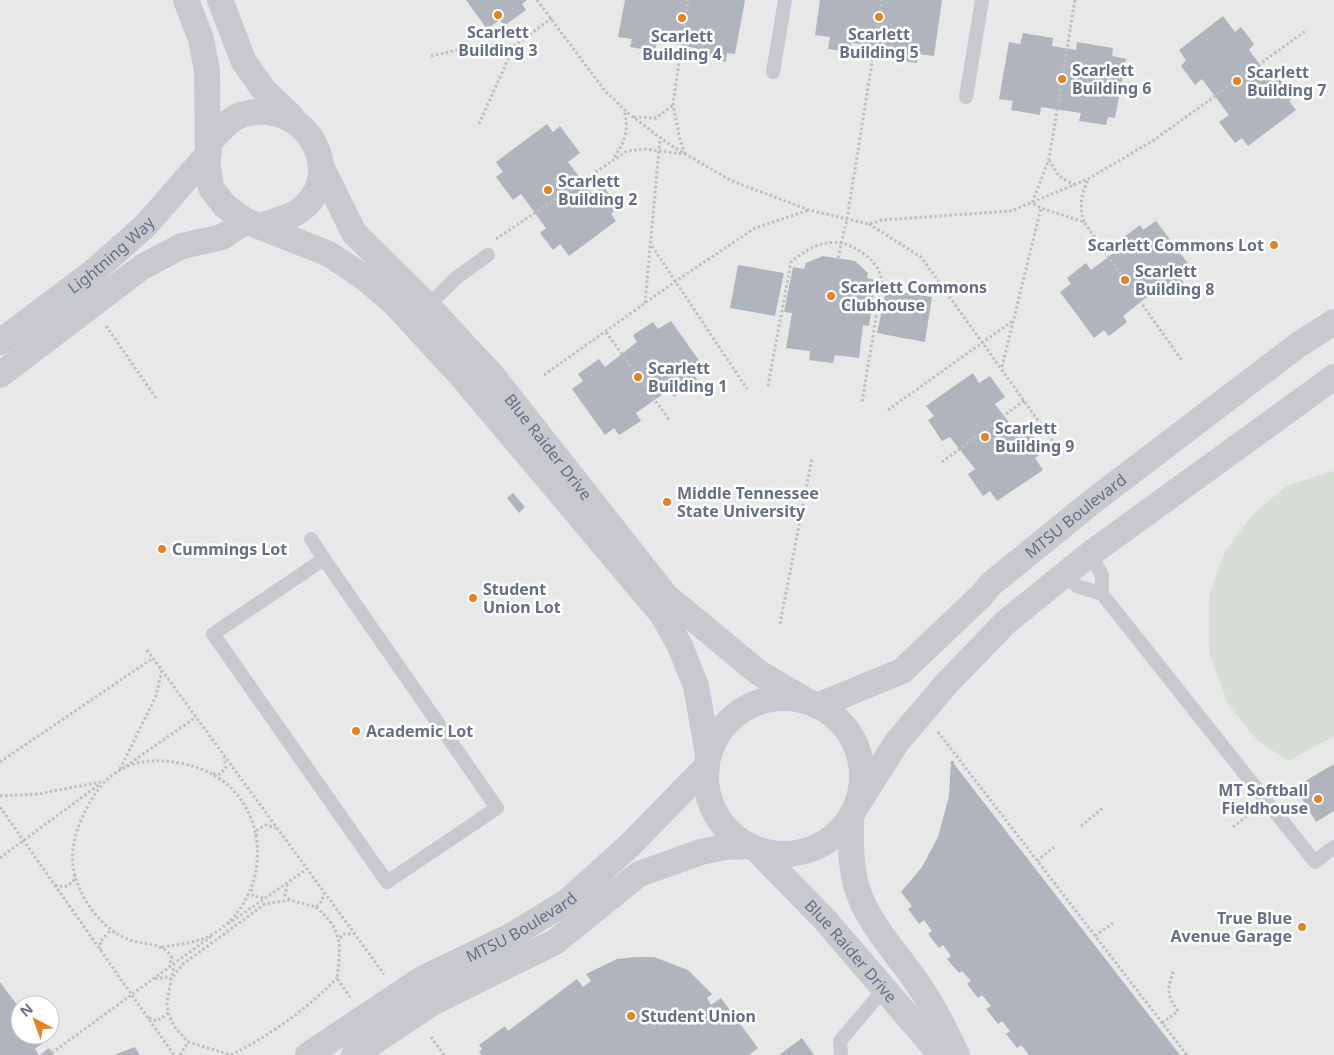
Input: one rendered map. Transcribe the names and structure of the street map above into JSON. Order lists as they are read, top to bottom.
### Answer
{
  "streets": {
    "street": ["Lightning Way", "Blue Raider Drive", "MTSU Boulevard"]
  },
  "crossings": [
    ["Lightning Way", "Blue Raider Drive"],
    ["Blue Raider Drive", "MTSU Boulevard"]
  ],
  "places": [
    "Scarlett Building 3",
    "Scarlett Building 5",
    "Scarlett Building 4",
    "Scarlett Building 6",
    "Scarlett Building 7",
    "Scarlett Building 2",
    "Scarlett Commons Lot",
    "Scarlett Building 8",
    "Scarlett Commons Clubhouse",
    "Scarlett Building 1",
    "Scarlett Building 9",
    "Middle Tennessee State University",
    "Cummings Lot",
    "Student Union Lot",
    "Academic Lot",
    "MT Softball Fieldhouse",
    "True Blue Avenue Garage",
    "Student Union"
  ],
  "north": "top left"
}
